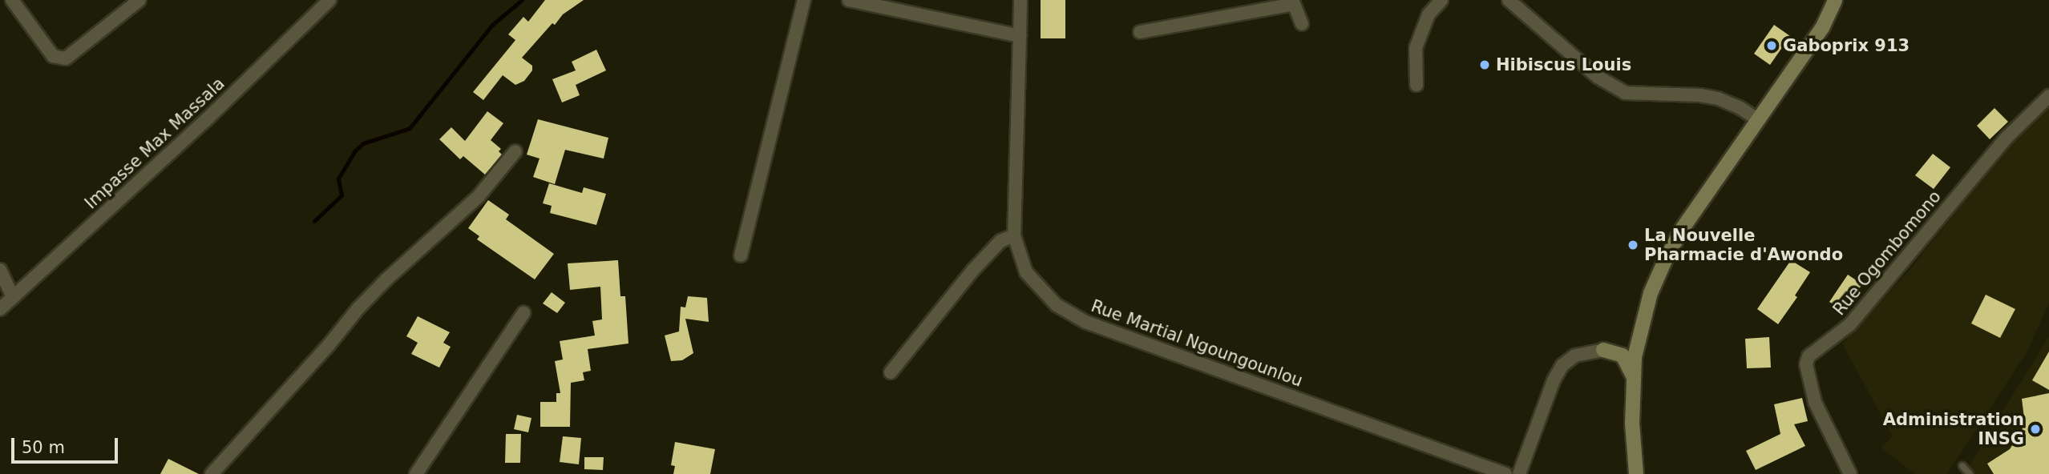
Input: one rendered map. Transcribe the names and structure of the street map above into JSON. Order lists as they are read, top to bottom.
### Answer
{
  "streets": {
    "street": ["Impasse Max Massala", "Rue Ogombomono", "Rue Martial Ngoungounlou"]
  },
  "places": [
    "Gaboprix 913",
    "Hibiscus Louis",
    "La Nouvelle Pharmacie d'Awondo",
    "Administration INSG"
  ],
  "scale_bar": "50 m"
}
